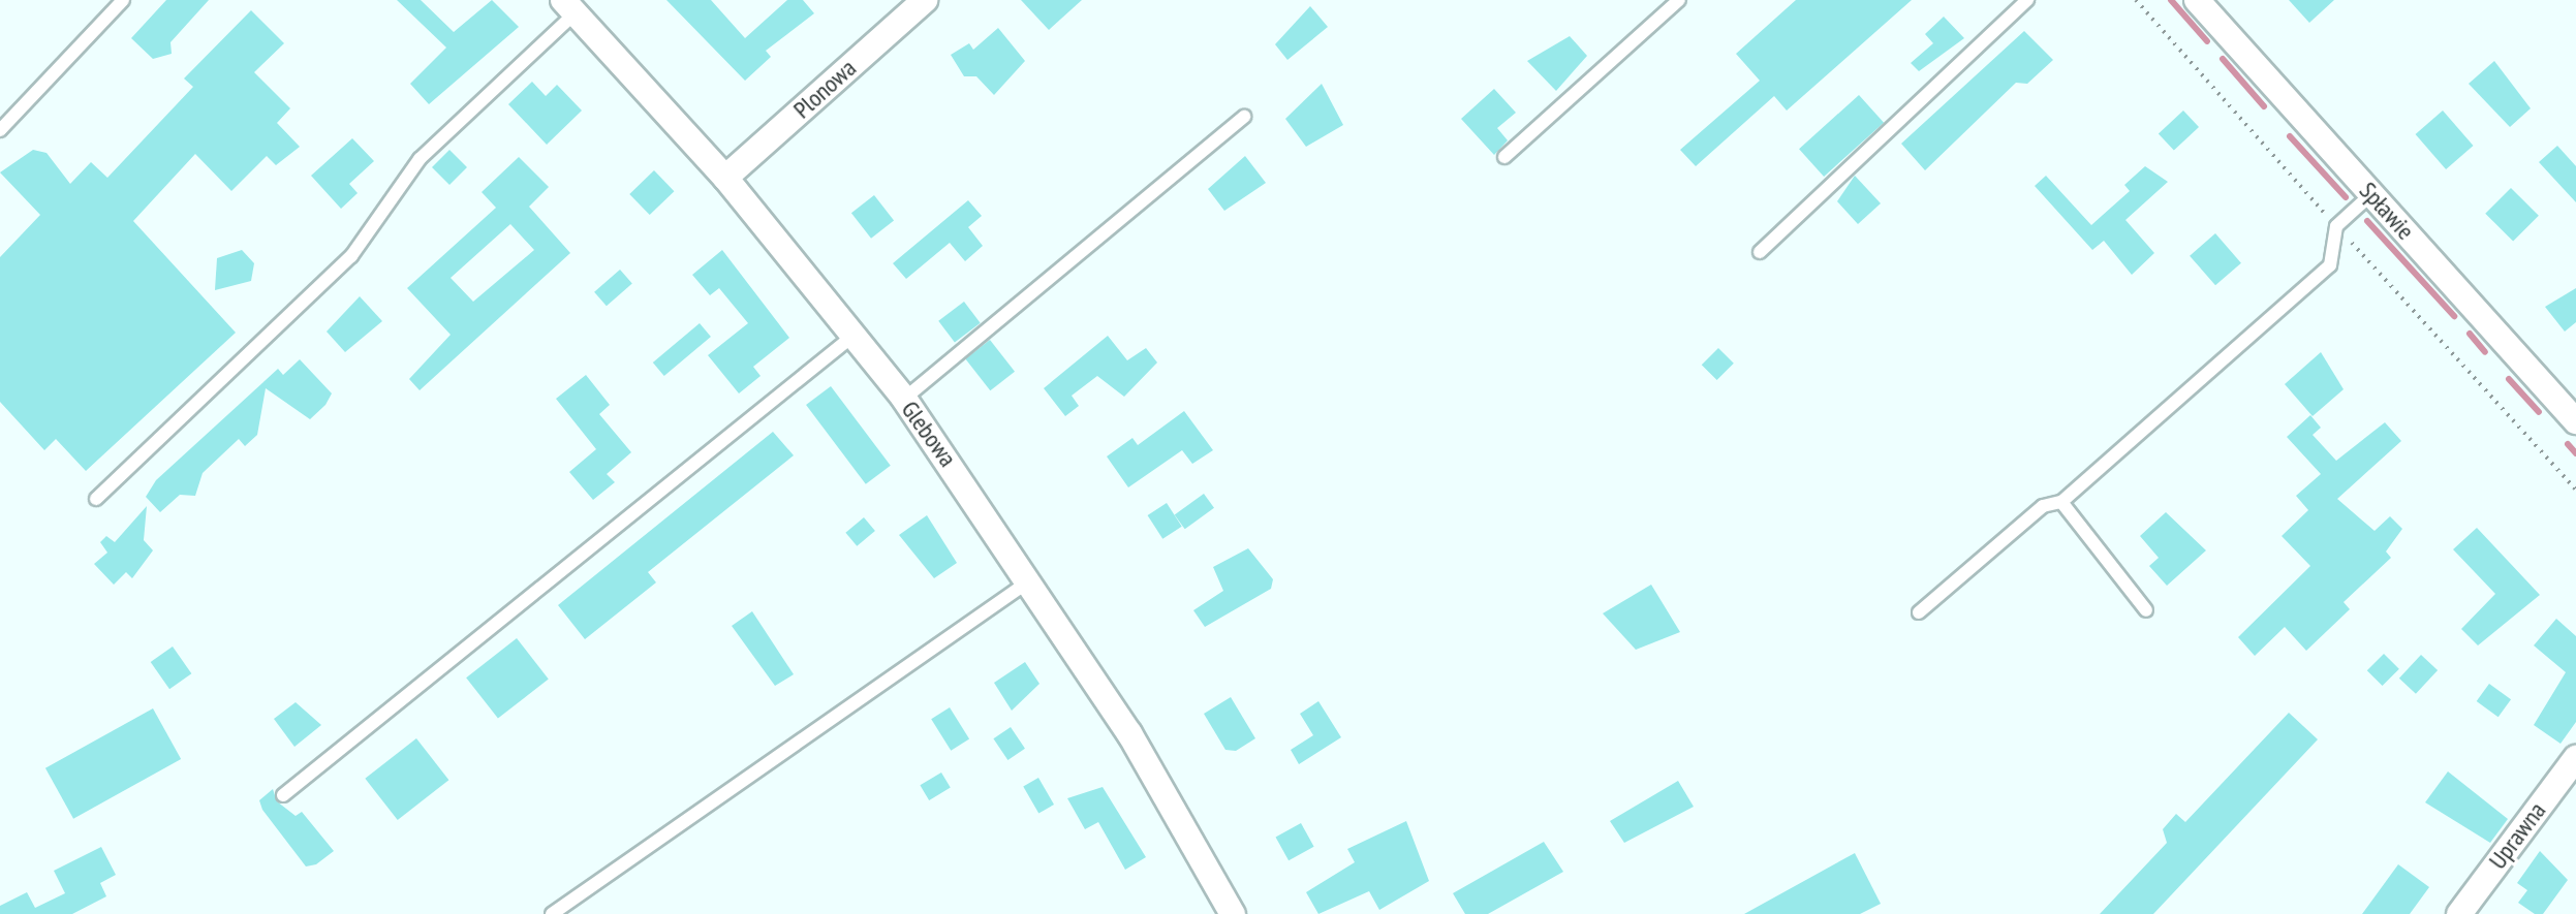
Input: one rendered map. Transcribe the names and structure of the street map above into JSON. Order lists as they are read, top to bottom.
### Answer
{
  "streets": {
    "street": [
      "Plonowa",
      "Spławie",
      "Glebowa",
      "Uprawna"
    ]
  },
  "crossings": [
    ["Plonowa", "Glebowa"]
  ]
}
